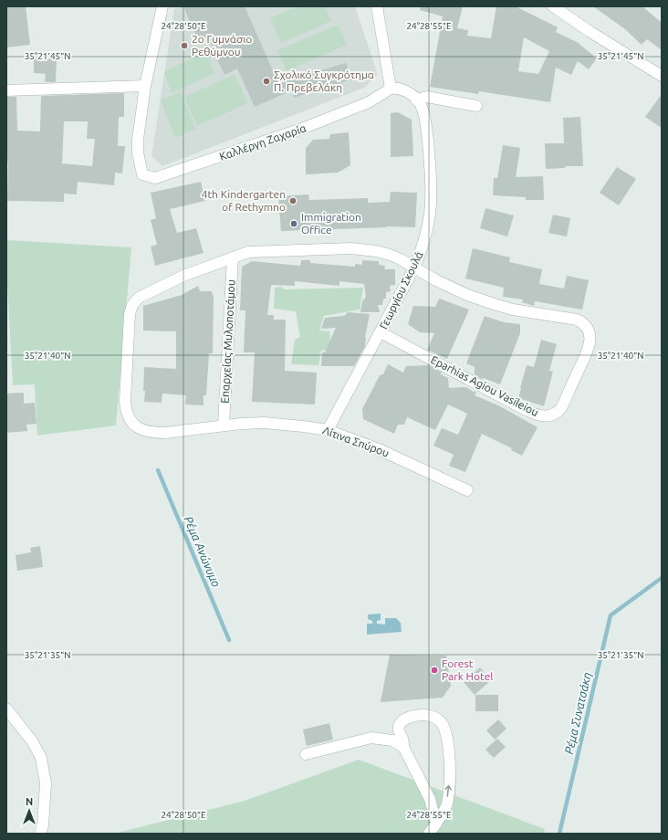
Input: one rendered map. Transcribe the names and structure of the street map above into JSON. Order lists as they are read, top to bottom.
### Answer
{
  "streets": {
    "street": [
      "Καλλέργη Ζαχαρία",
      "Γεωργίου Σκουλά",
      "Επαρχείας Μυλοποτάμου",
      "Eparhias Agiou Vasileiou",
      "Λίτινα Σπύρου"
    ]
  },
  "crossings": [
    ["Καλλέργη Ζαχαρία", "Γεωργίου Σκουλά"],
    ["Γεωργίου Σκουλά", "Eparhias Agiou Vasileiou"],
    ["Γεωργίου Σκουλά", "Λίτινα Σπύρου"],
    ["Επαρχείας Μυλοποτάμου", "Λίτινα Σπύρου"]
  ],
  "water": ["Ρέμα Ανώνυμο", "Ρέμα Συνατσάκη"],
  "places": [
    "2ο Γυμνάσιο Ρεθύμνου",
    "Σχολικό Συγκρότημα Π. Πρεβελάκη",
    "4th Kindergarten of Rethymno",
    "Immigration Office",
    "Forest Park Hotel"
  ],
  "north": "top",
  "coordinates": [
    "24°28'50\"E",
    "24°28'55\"E",
    "35°21'45\"N",
    "35°21'40\"N",
    "35°21'35\"N"
  ]
}
